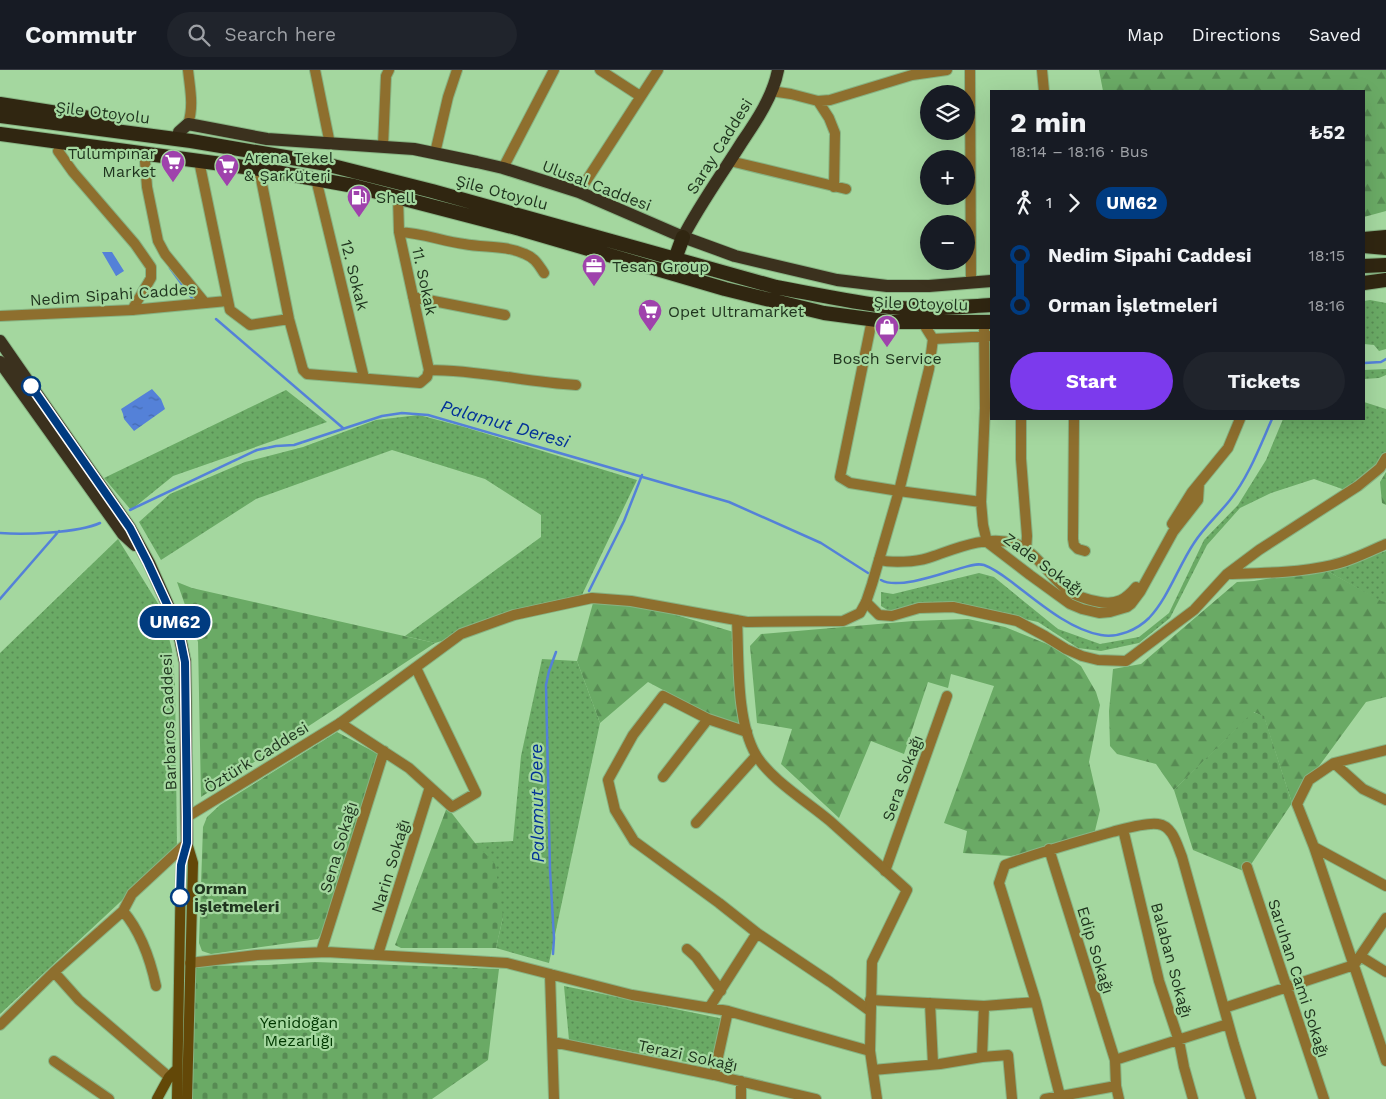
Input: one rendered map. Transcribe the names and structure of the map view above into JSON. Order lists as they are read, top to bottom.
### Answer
{
  "streets": {
    "highway": ["Şile Otoyolu"],
    "main road": ["Saray Caddesi", "Ulusal Caddesi", "Barbaros Caddesi"],
    "street": [
      "12. Sokak",
      "11. Sokak",
      "Nedim Sipahi Caddes",
      "Zade Sokağı",
      "Öztürk Caddesi",
      "Sera Sokağı",
      "Sena Sokağı",
      "Narin Sokağı",
      "Edip Sokağı",
      "Balaban Sokağı",
      "Saruhan Cami Sokağı",
      "Terazi Sokağı"
    ]
  },
  "crossings": [
    ["Şile Otoyolu", "12. Sokak"],
    ["Şile Otoyolu", "11. Sokak"],
    ["Şile Otoyolu", "Zade Sokağı"],
    ["Saray Caddesi", "Ulusal Caddesi"],
    ["Barbaros Caddesi", "Öztürk Caddesi"]
  ],
  "water": ["Palamut Deresi", "Palamut Dere"],
  "parks": ["Yenidoğan Mezarlığı"],
  "places": {
    "supermarket": ["Tulumpınar Market", "Arena Tekel & Şarküteri", "Opet Ultramarket"],
    "fuel station": ["Shell"],
    "office": ["Tesan Group"],
    "shop": ["Bosch Service"],
    "other": ["Orman İşletmeleri"]
  },
  "lines": ["bus line UM62"],
  "page": {
    "header": "Commutr",
    "search": "Search here",
    "nav": ["Map", "Directions", "Saved"],
    "on_map": "UM62",
    "map_buttons": ["+", "−"],
    "heading": ["2 min", "18:14 – 18:16 · Bus", "₺52"],
    "legs": ["1", "UM62"],
    "list": [
      {
        "name": "Nedim Sipahi Caddesi",
        "value": "18:15"
      },
      {
        "name": "Orman İşletmeleri",
        "value": "18:16"
      }
    ],
    "buttons": ["Start", "Tickets"]
  }
}
